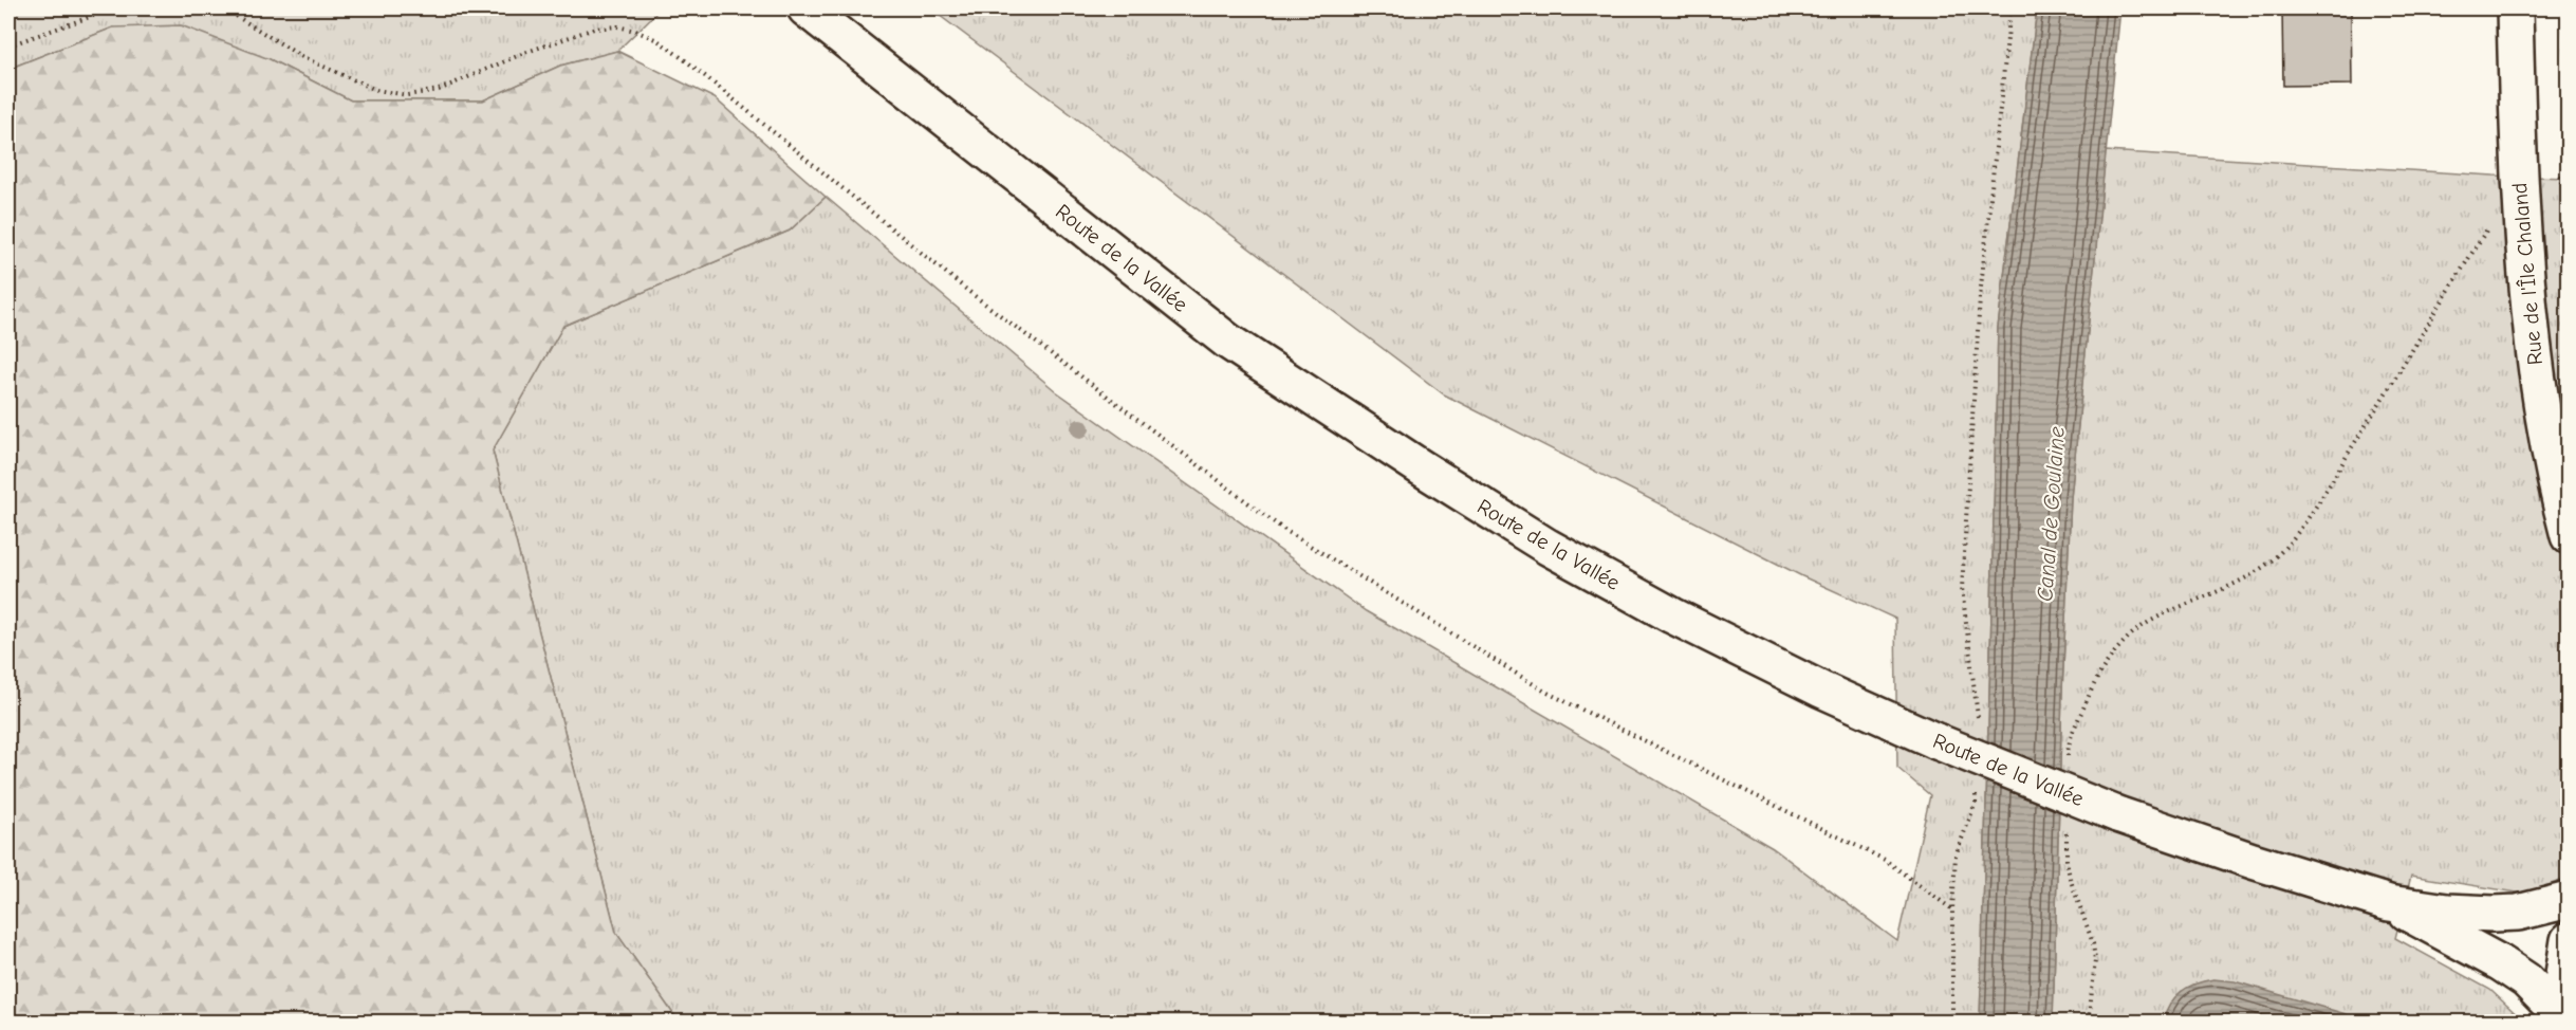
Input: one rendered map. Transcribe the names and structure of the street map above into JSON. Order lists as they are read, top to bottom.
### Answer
{
  "streets": {
    "main road": ["Route de la Vallée", "Rue de l'Île Chaland"]
  },
  "water": ["Canal de Goulaine"]
}
